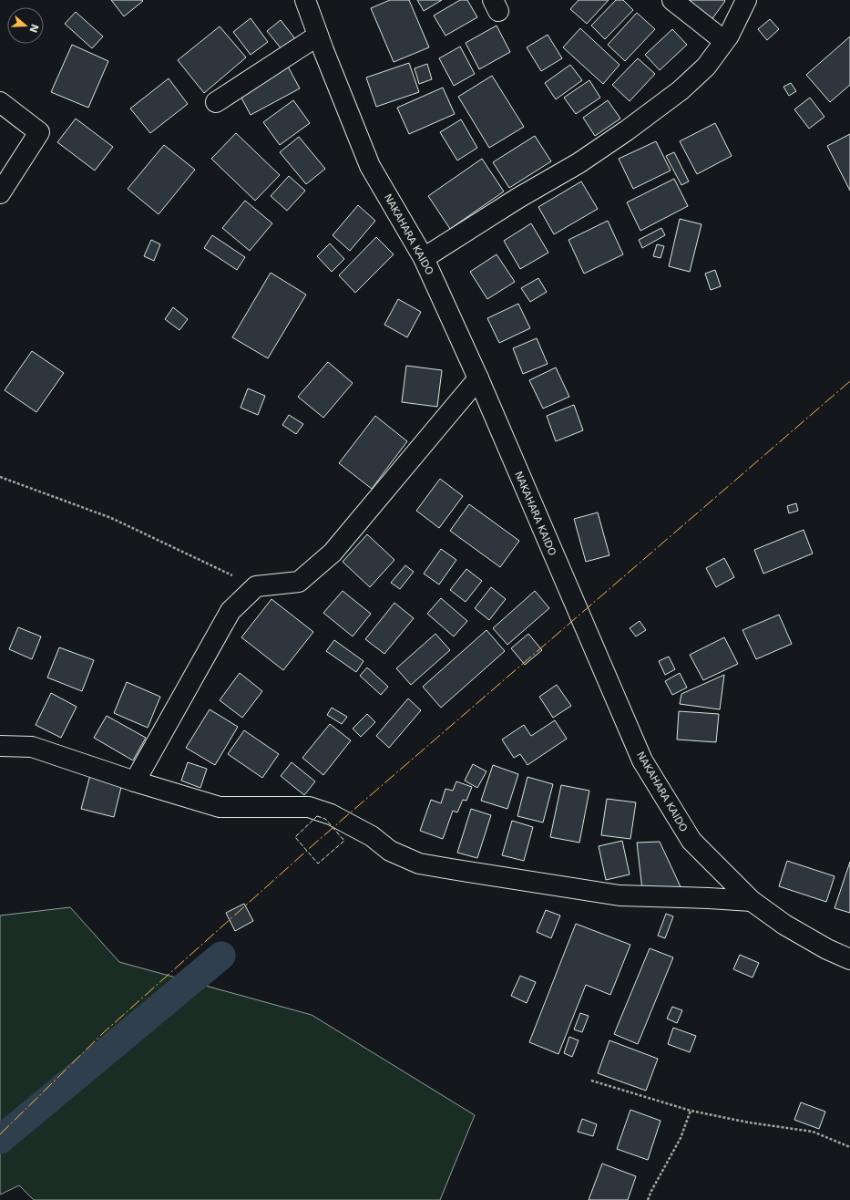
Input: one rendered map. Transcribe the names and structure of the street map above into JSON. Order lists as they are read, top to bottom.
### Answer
{
  "streets": {
    "street": ["NAKAHARA KAIDO"]
  },
  "north": "right"
}
